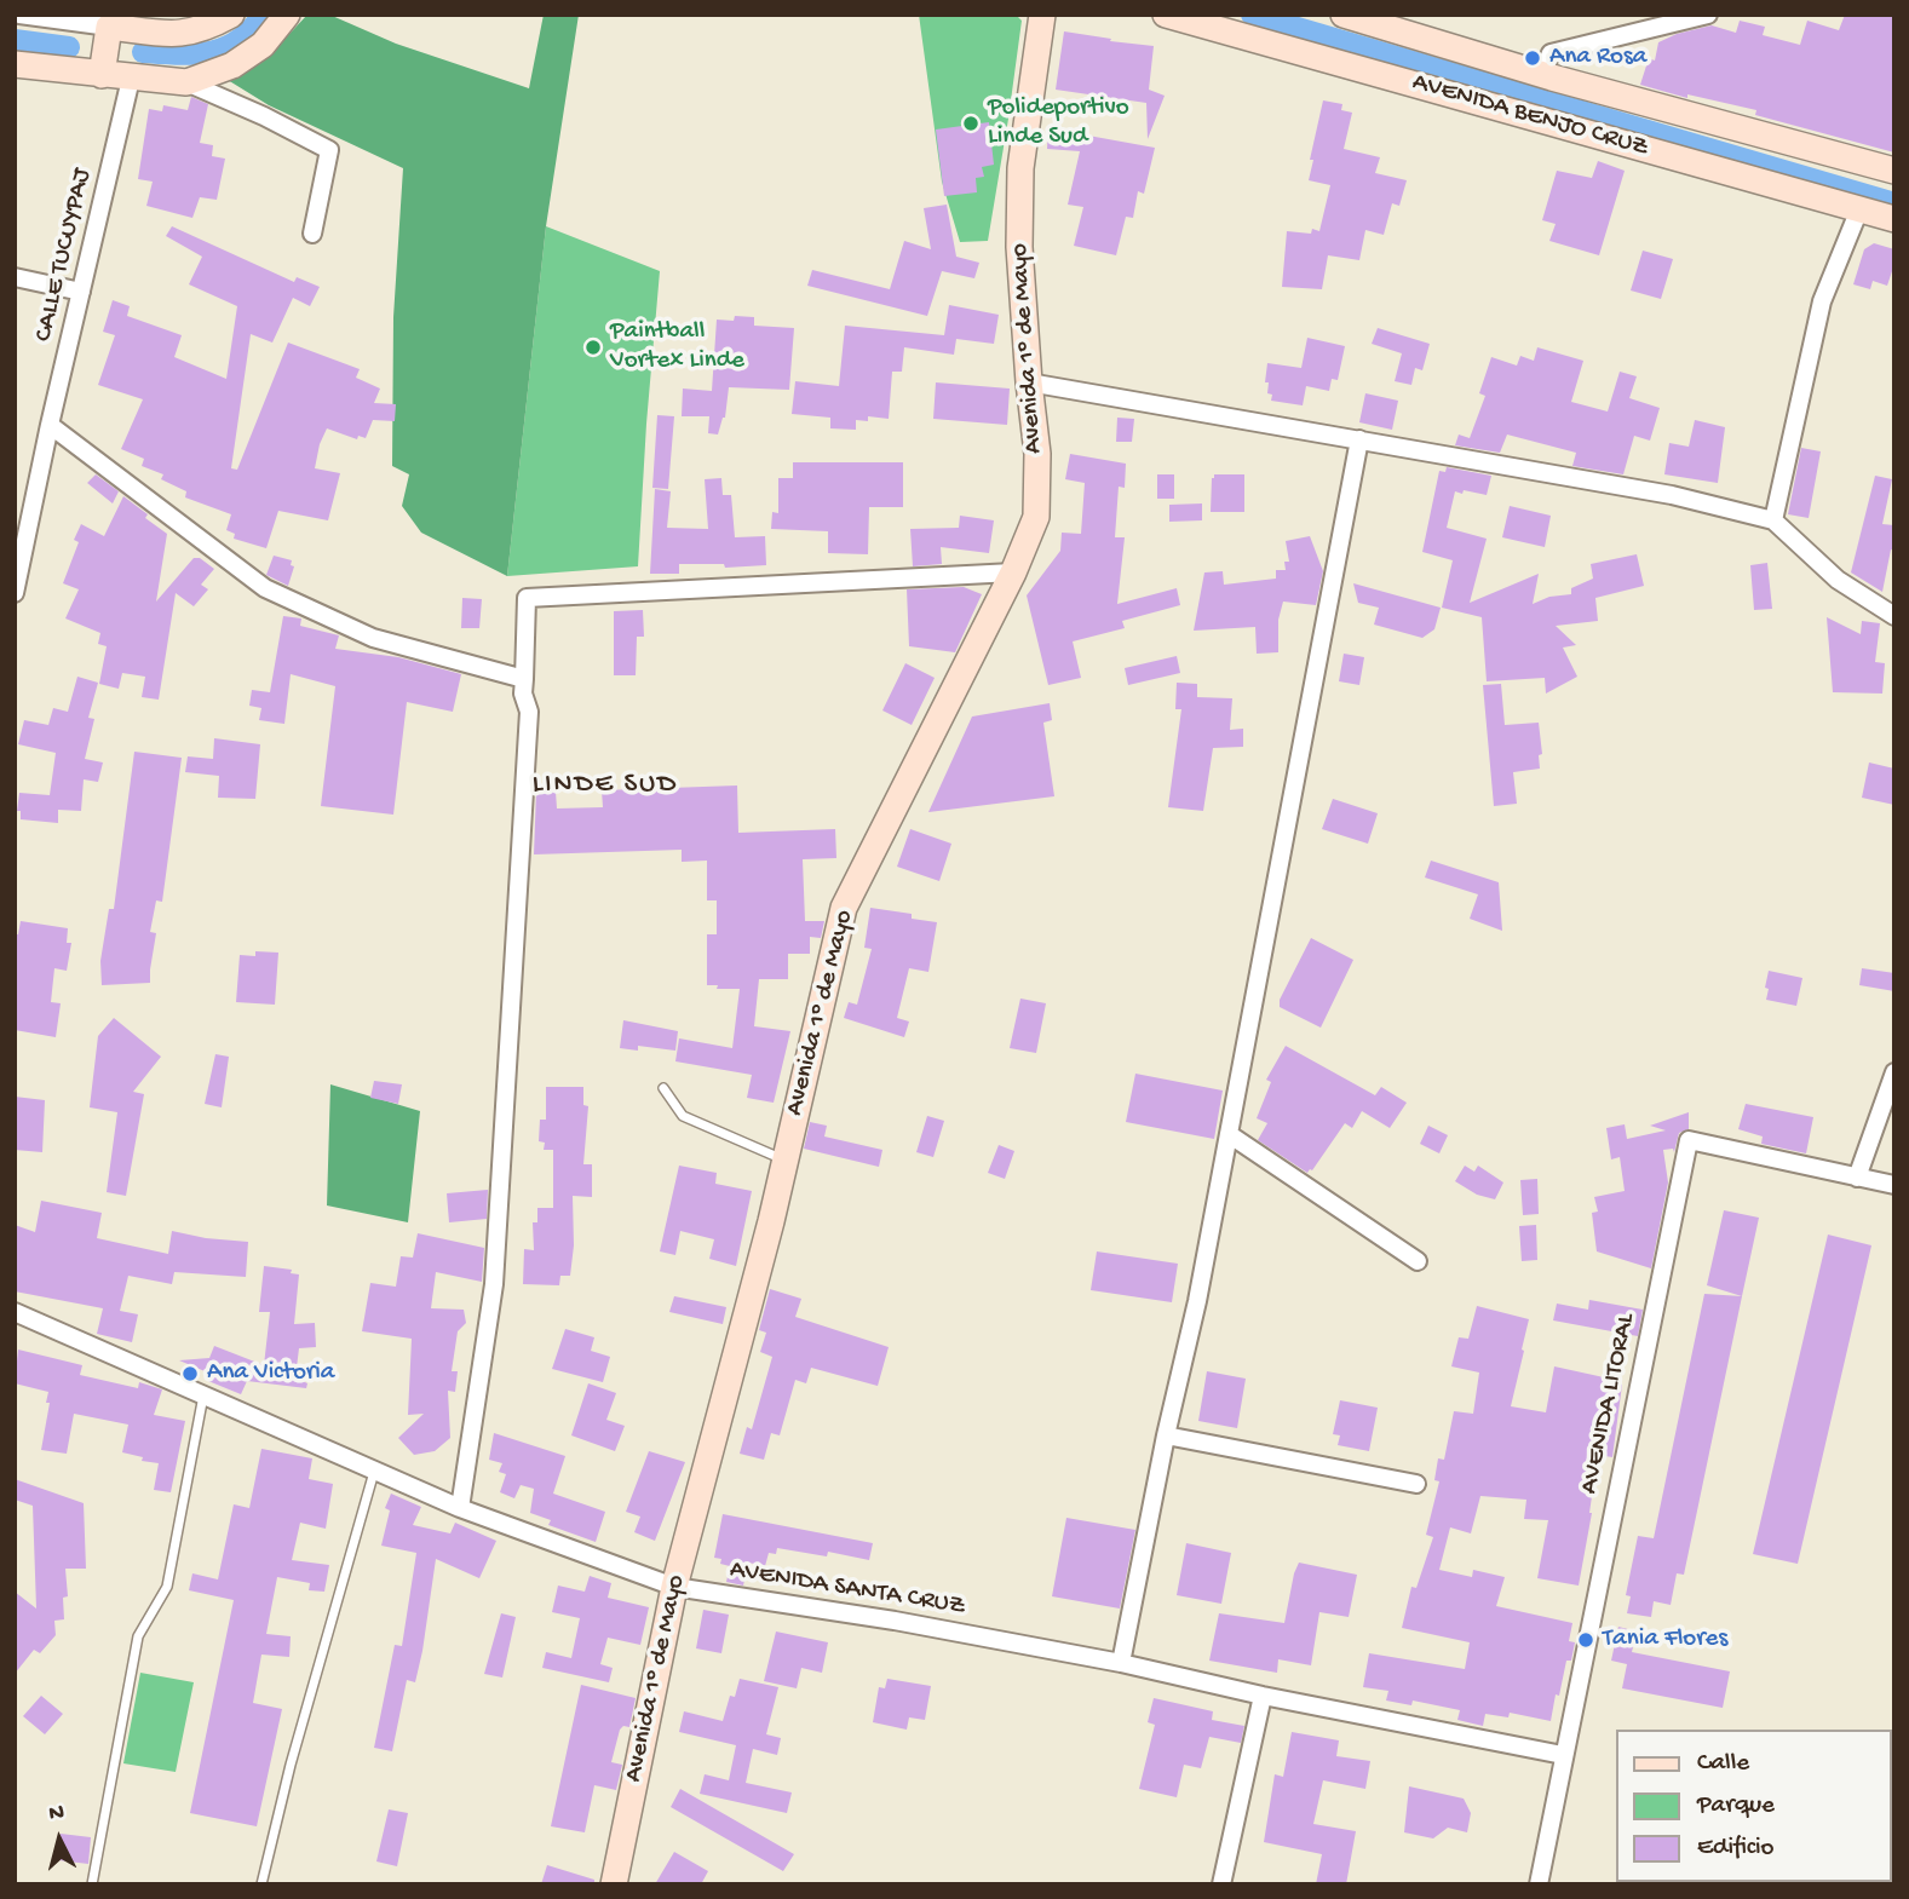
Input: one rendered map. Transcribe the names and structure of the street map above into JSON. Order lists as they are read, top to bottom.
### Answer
{
  "streets": {
    "main road": ["AVENIDA BENJO CRUZ", "Avenida 1º de Mayo"],
    "street": ["CALLE TUCUYPAJ", "AVENIDA LITORAL", "AVENIDA SANTA CRUZ"]
  },
  "crossings": [
    ["Avenida 1º de Mayo", "AVENIDA SANTA CRUZ"],
    ["AVENIDA LITORAL", "AVENIDA SANTA CRUZ"]
  ],
  "districts": ["LINDE SUD"],
  "places": [
    "Ana Rosa",
    "Polideportivo Linde Sud",
    "Paintball Vortex Linde",
    "Ana Victoria",
    "Tania Flores"
  ],
  "legend": ["Calle", "Parque", "Edificio"],
  "north": "top"
}
